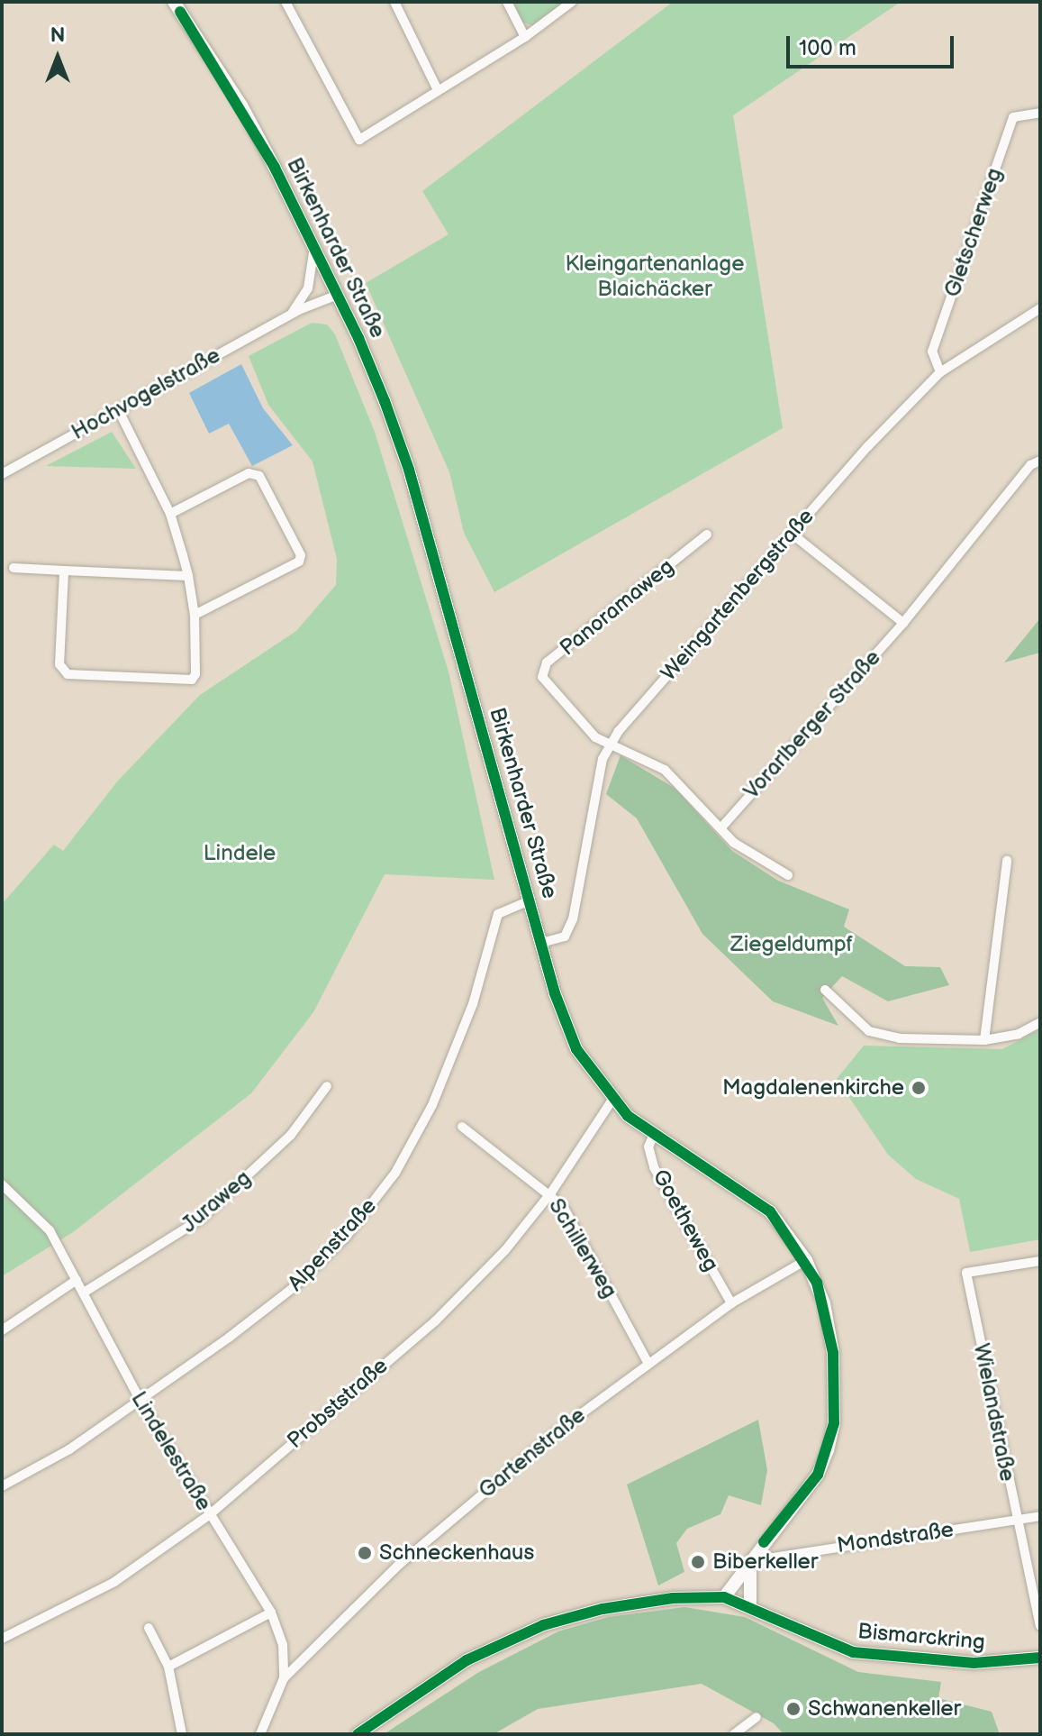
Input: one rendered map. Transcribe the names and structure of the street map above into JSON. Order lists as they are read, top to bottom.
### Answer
{
  "streets": {
    "main road": ["Birkenharder Straße", "Bismarckring"],
    "street": [
      "Gletscherweg",
      "Hochvogelstraße",
      "Weingartenbergstraße",
      "Panoramaweg",
      "Vorarlberger Straße",
      "Juraweg",
      "Goetheweg",
      "Alpenstraße",
      "Schillerweg",
      "Probststraße",
      "Wielandstraße",
      "Lindelestraße",
      "Gartenstraße",
      "Mondstraße"
    ]
  },
  "crossings": [
    ["Gletscherweg", "Weingartenbergstraße"],
    ["Birkenharder Straße", "Hochvogelstraße"],
    ["Birkenharder Straße", "Weingartenbergstraße"],
    ["Birkenharder Straße", "Goetheweg"],
    ["Birkenharder Straße", "Alpenstraße"],
    ["Birkenharder Straße", "Probststraße"],
    ["Birkenharder Straße", "Gartenstraße"],
    ["Birkenharder Straße", "Mondstraße"],
    ["Birkenharder Straße", "Bismarckring"],
    ["Weingartenbergstraße", "Panoramaweg"],
    ["Juraweg", "Lindelestraße"],
    ["Goetheweg", "Gartenstraße"],
    ["Alpenstraße", "Lindelestraße"],
    ["Schillerweg", "Probststraße"],
    ["Schillerweg", "Gartenstraße"],
    ["Probststraße", "Lindelestraße"],
    ["Wielandstraße", "Mondstraße"],
    ["Lindelestraße", "Gartenstraße"]
  ],
  "parks": ["Kleingartenanlage Blaichäcker", "Lindele", "Ziegeldumpf"],
  "places": [
    "Magdalenenkirche",
    "Schneckenhaus",
    "Biberkeller",
    "Schwanenkeller"
  ],
  "scale_bar": "100 m",
  "north": "top"
}
